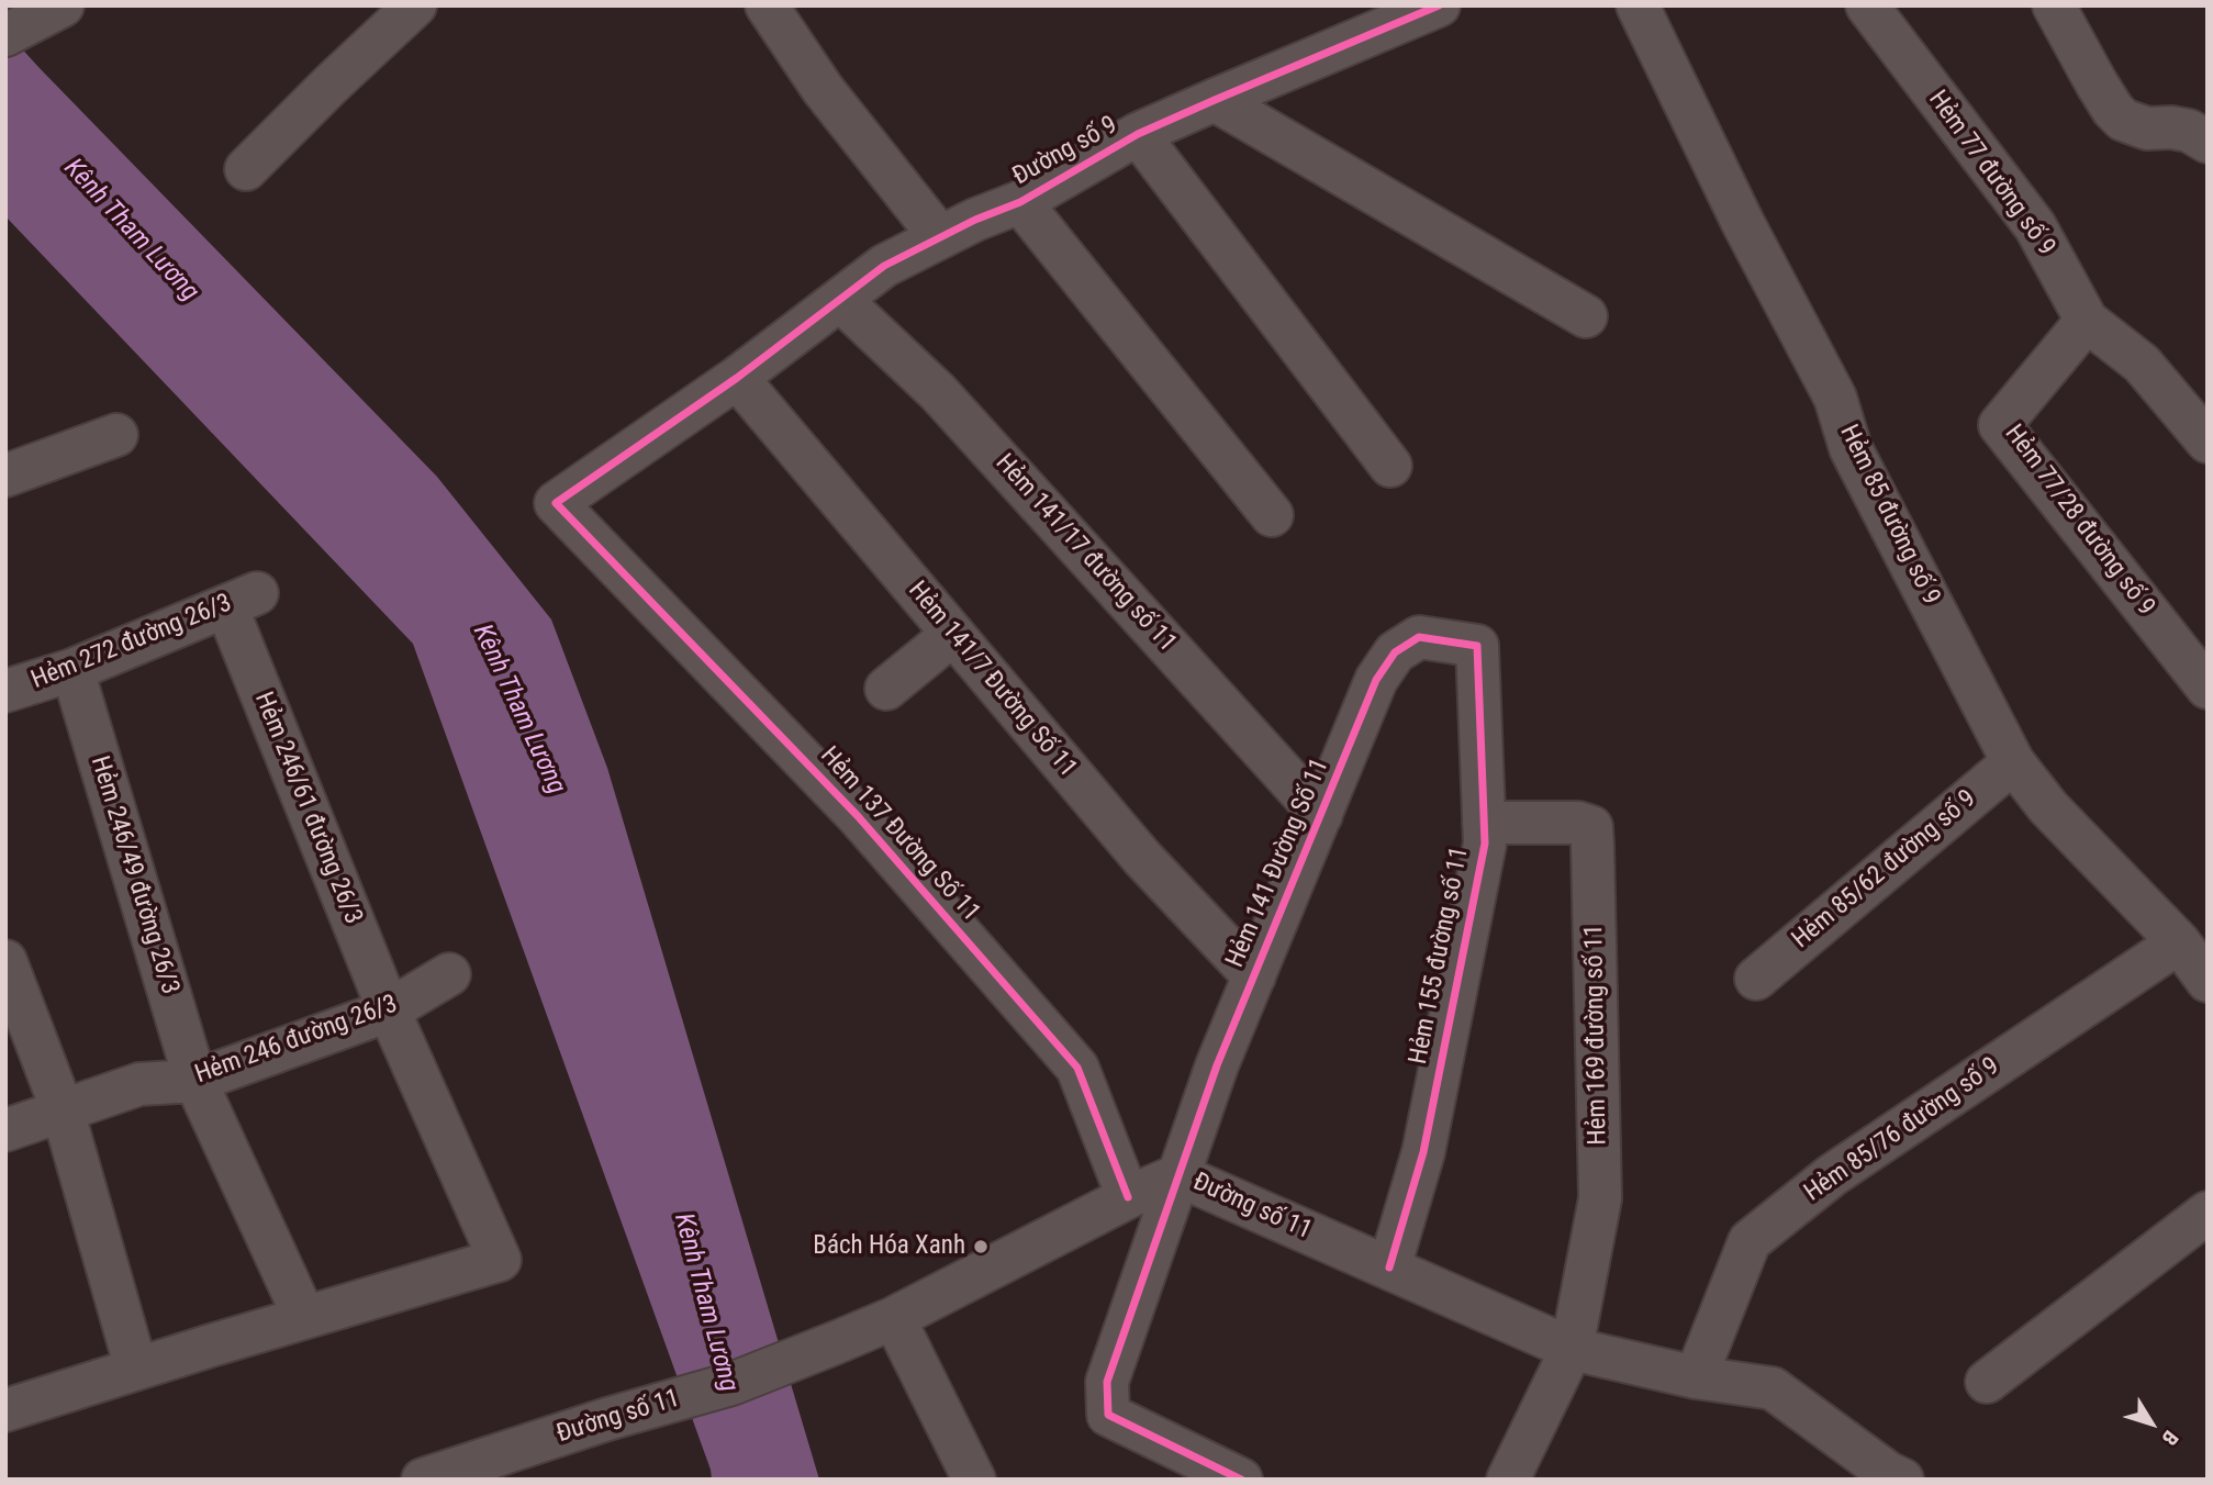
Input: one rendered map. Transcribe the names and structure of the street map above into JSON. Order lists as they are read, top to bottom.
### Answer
{
  "streets": {
    "street": [
      "Đường số 9",
      "Hẻm 77 đường số 9",
      "Hẻm 85 đường số 9",
      "Hẻm 77/28 đường số 9",
      "Hẻm 141/17 đường số 11",
      "Hẻm 272 đường 26/3",
      "Hẻm 141/7 Đường Số 11",
      "Hẻm 246/61 đường 26/3",
      "Hẻm 137 Đường Số 11",
      "Hẻm 141 Đường Số 11",
      "Hẻm 85/62 đường số 9",
      "Hẻm 246/49 đường 26/3",
      "Hẻm 155 đường số 11",
      "Hẻm 169 đường số 11",
      "Hẻm 246 đường 26/3",
      "Hẻm 85/76 đường số 9",
      "Đường số 11"
    ]
  },
  "crossings": [
    ["Đường số 9", "Hẻm 141/17 đường số 11"],
    ["Đường số 9", "Hẻm 141/7 Đường Số 11"],
    ["Đường số 9", "Hẻm 137 Đường Số 11"],
    ["Hẻm 77 đường số 9", "Hẻm 77/28 đường số 9"],
    ["Hẻm 85 đường số 9", "Hẻm 85/62 đường số 9"],
    ["Hẻm 85 đường số 9", "Hẻm 85/76 đường số 9"],
    ["Hẻm 141/17 đường số 11", "Hẻm 141 Đường Số 11"],
    ["Hẻm 272 đường 26/3", "Hẻm 246/61 đường 26/3"],
    ["Hẻm 272 đường 26/3", "Hẻm 246/49 đường 26/3"],
    ["Hẻm 141/7 Đường Số 11", "Hẻm 141 Đường Số 11"],
    ["Hẻm 246/61 đường 26/3", "Hẻm 246/49 đường 26/3"],
    ["Hẻm 246/61 đường 26/3", "Hẻm 246 đường 26/3"],
    ["Hẻm 137 Đường Số 11", "Đường số 11"],
    ["Hẻm 141 Đường Số 11", "Hẻm 155 đường số 11"],
    ["Hẻm 141 Đường Số 11", "Đường số 11"],
    ["Hẻm 246/49 đường 26/3", "Hẻm 246 đường 26/3"],
    ["Hẻm 155 đường số 11", "Hẻm 169 đường số 11"],
    ["Hẻm 155 đường số 11", "Đường số 11"],
    ["Hẻm 169 đường số 11", "Đường số 11"],
    ["Hẻm 85/76 đường số 9", "Đường số 11"]
  ],
  "water": ["Kênh Tham Lương"],
  "places": ["Bách Hóa Xanh"],
  "north": "bottom right"
}
